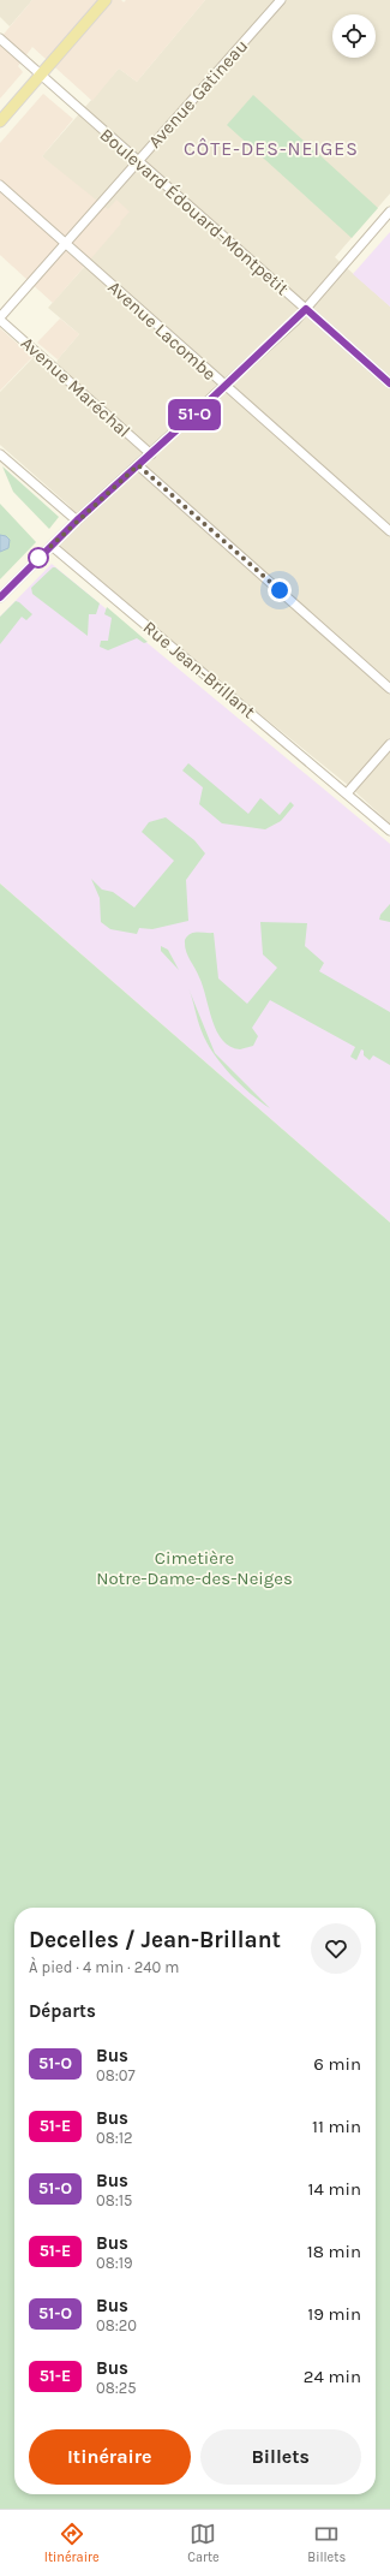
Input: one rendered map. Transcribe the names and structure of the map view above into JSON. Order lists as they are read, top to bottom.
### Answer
{
  "streets": {
    "street": [
      "Avenue Gatineau",
      "Boulevard Édouard-Montpetit",
      "Avenue Lacombe",
      "Avenue Maréchal",
      "Rue Jean-Brillant"
    ]
  },
  "crossings": [
    ["Avenue Gatineau", "Boulevard Édouard-Montpetit"],
    ["Avenue Gatineau", "Avenue Lacombe"],
    ["Avenue Gatineau", "Avenue Maréchal"]
  ],
  "districts": ["CÔTE-DES-NEIGES"],
  "parks": ["Cimetière Notre-Dame-des-Neiges"],
  "lines": ["bus line 51-O"],
  "page": {
    "on_map": "51-O",
    "heading": [
      ["Decelles / Jean-Brillant", "À pied · 4 min · 240 m"],
      "Départs"
    ],
    "list": [
      {
        "mark": "51-O",
        "name": "Bus",
        "note": "08:07",
        "value": "6 min"
      },
      {
        "mark": "51-E",
        "name": "Bus",
        "note": "08:12",
        "value": "11 min"
      },
      {
        "mark": "51-O",
        "name": "Bus",
        "note": "08:15",
        "value": "14 min"
      },
      {
        "mark": "51-E",
        "name": "Bus",
        "note": "08:19",
        "value": "18 min"
      },
      {
        "mark": "51-O",
        "name": "Bus",
        "note": "08:20",
        "value": "19 min"
      },
      {
        "mark": "51-E",
        "name": "Bus",
        "note": "08:25",
        "value": "24 min"
      }
    ],
    "buttons": ["Itinéraire", "Billets"],
    "tabs": ["Itinéraire", "Carte", "Billets"]
  }
}
